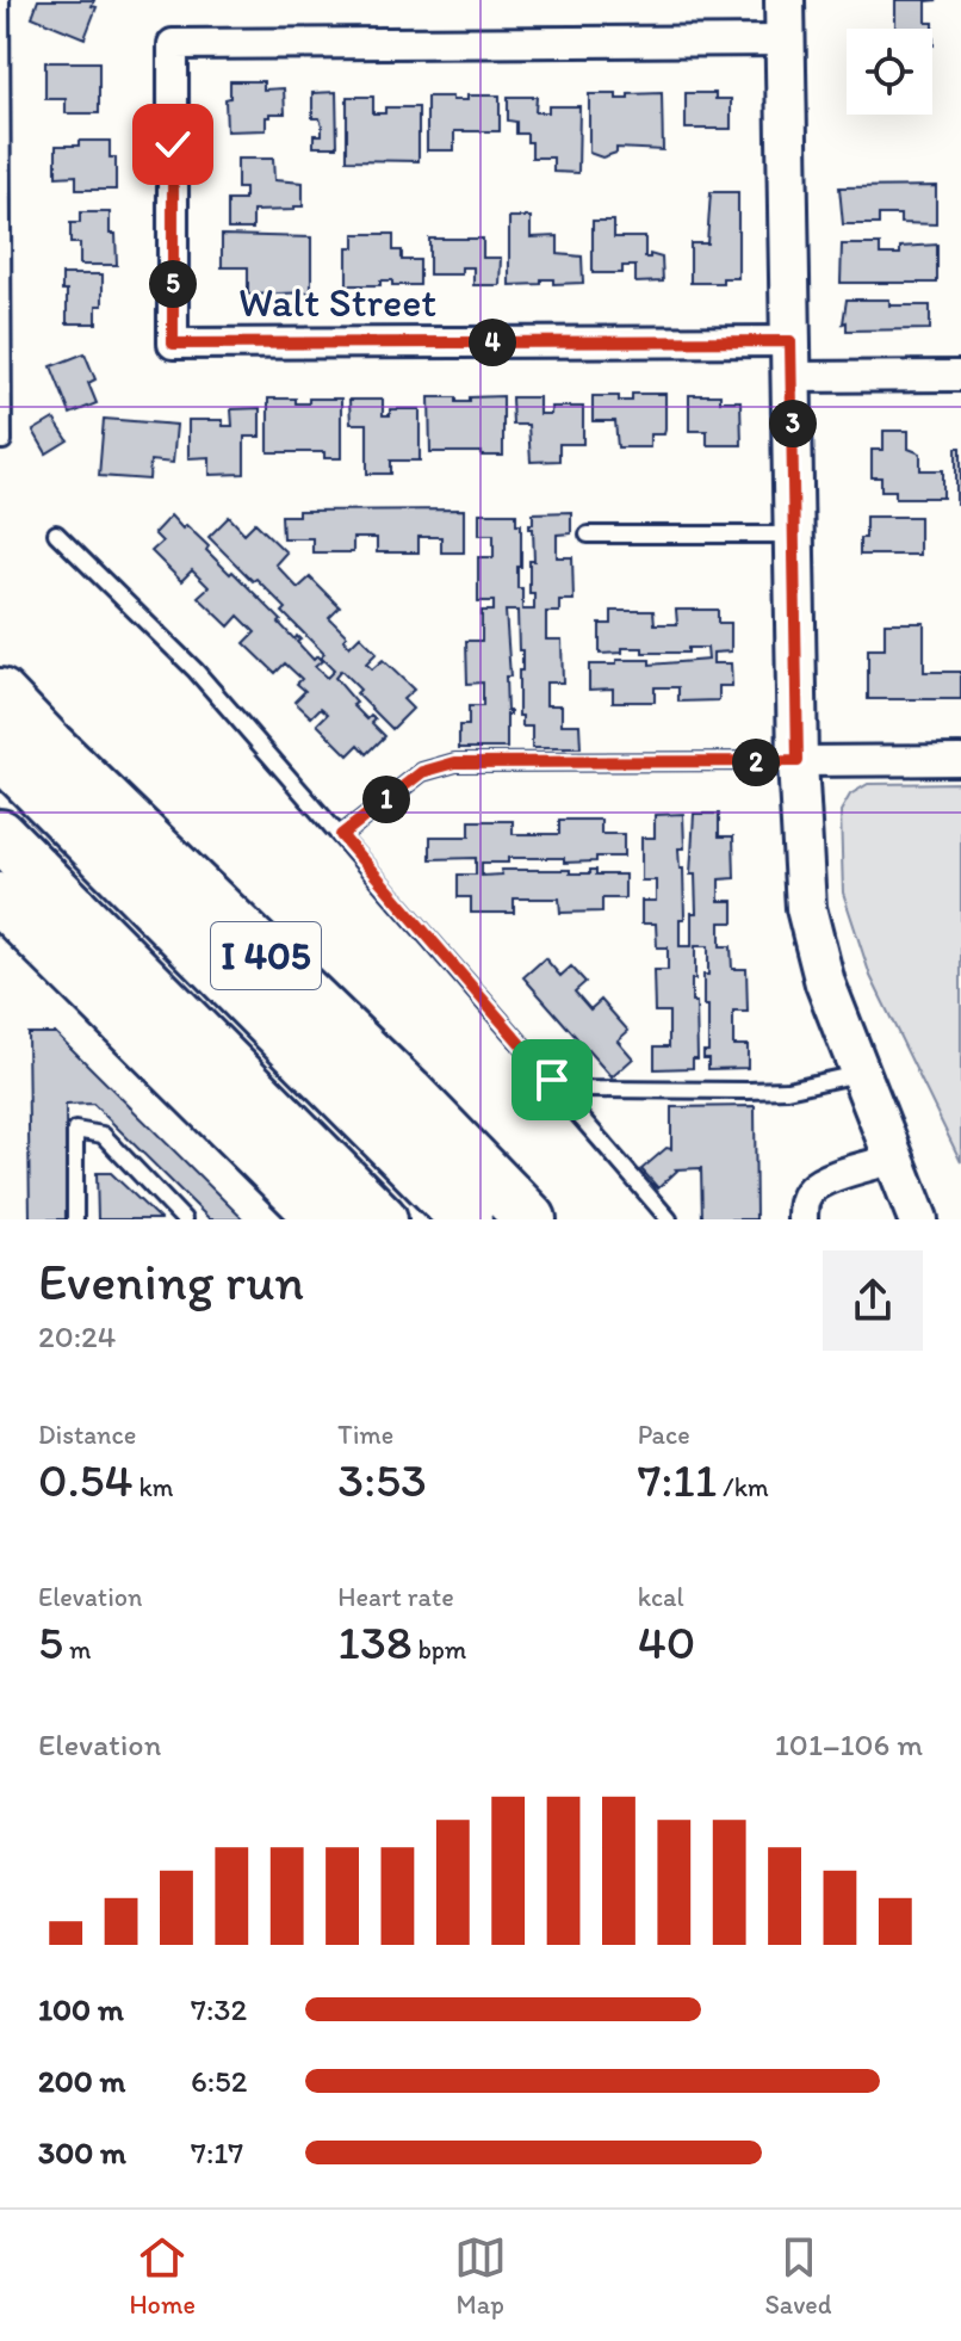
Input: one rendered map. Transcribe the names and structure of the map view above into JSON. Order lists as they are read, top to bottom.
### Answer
{
  "streets": {
    "highway": ["I 405"],
    "street": ["Walt Street"]
  },
  "page": {
    "pins": [
      "5",
      "4",
      "3",
      "2",
      "1"
    ],
    "heading": ["Evening run", "20:24"],
    "stats": [
      ["Distance", "0.54 km"],
      ["Time", "3:53"],
      ["Pace", "7:11 /km"],
      ["Elevation", "5 m"],
      ["Heart rate", "138 bpm"],
      ["kcal", "40"]
    ],
    "chart": ["Elevation", "101–106 m"],
    "list": [
      {
        "name": "100 m",
        "note": "7:32"
      },
      {
        "name": "200 m",
        "note": "6:52"
      },
      {
        "name": "300 m",
        "note": "7:17"
      }
    ],
    "tabs": ["Home", "Map", "Saved"]
  }
}
